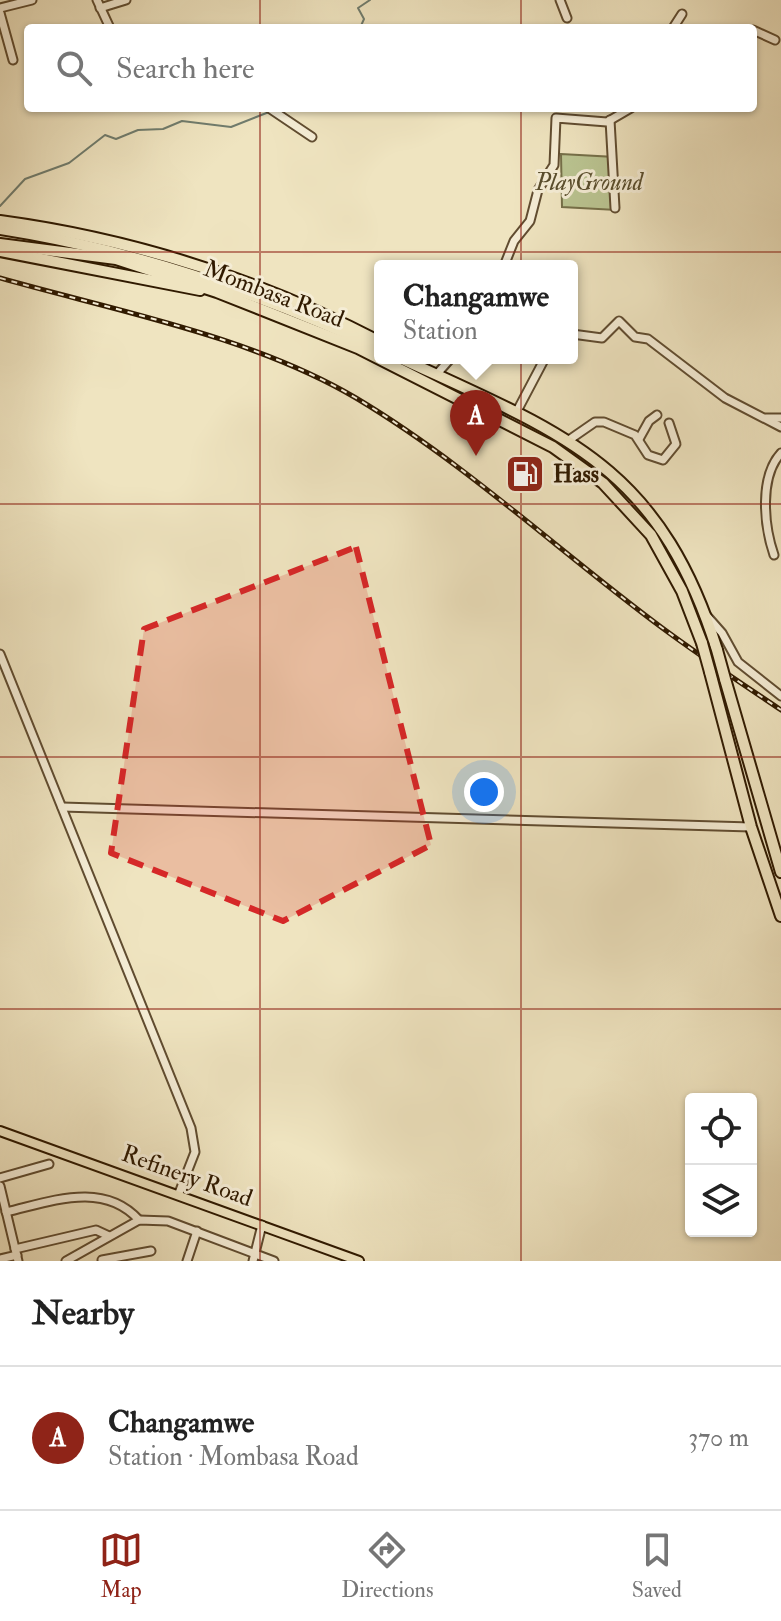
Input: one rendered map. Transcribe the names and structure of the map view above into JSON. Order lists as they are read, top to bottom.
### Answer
{
  "streets": {
    "highway": ["Mombasa Road"],
    "main road": ["Refinery Road"]
  },
  "parks": ["PlayGround"],
  "places": {
    "fuel station": ["Hass"]
  },
  "page": {
    "search": "Search here",
    "popup": ["Changamwe", "Station"],
    "pins": "A",
    "heading": "Nearby",
    "list": [
      {
        "mark": "A",
        "name": "Changamwe",
        "note": "Station · Mombasa Road",
        "value": "370 m"
      }
    ],
    "nav": ["Map", "Directions", "Saved"]
  }
}
